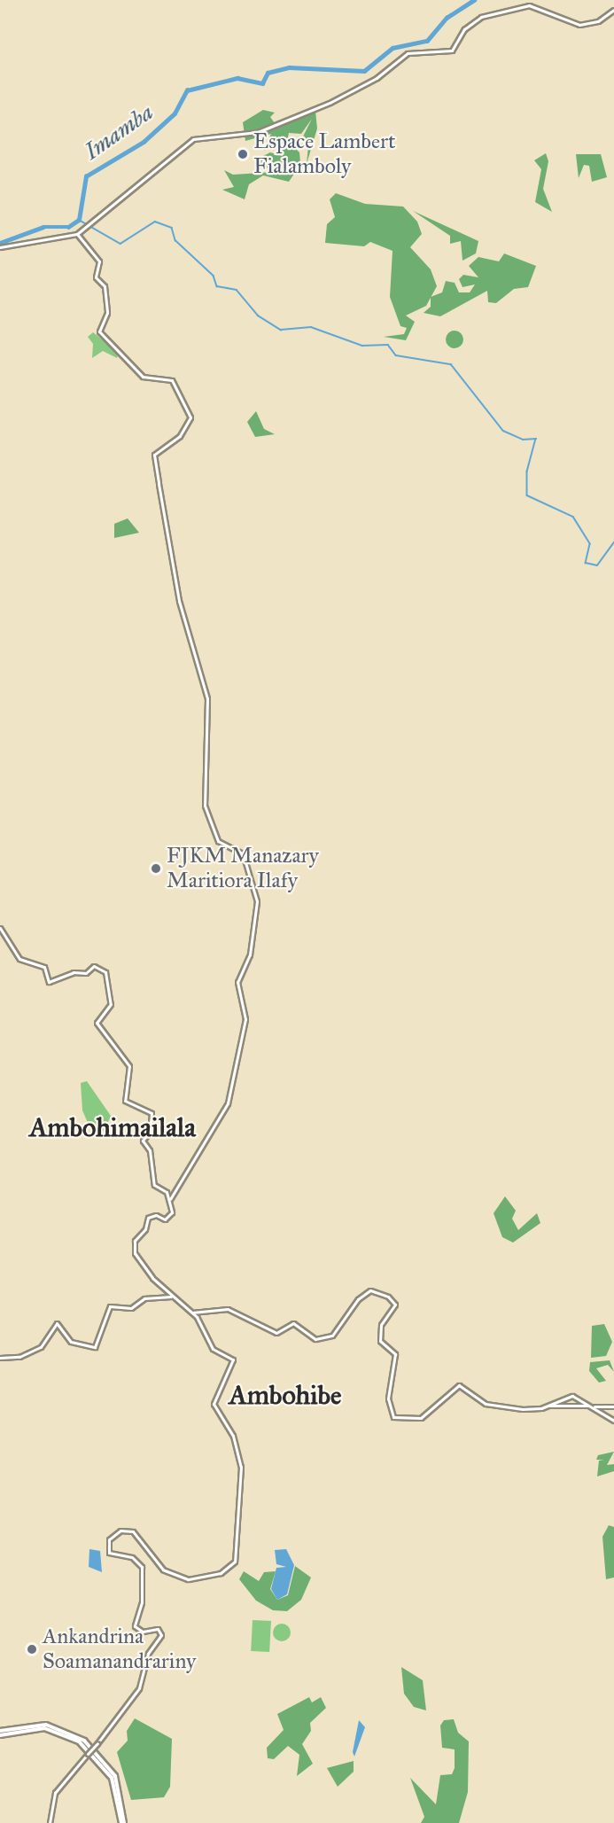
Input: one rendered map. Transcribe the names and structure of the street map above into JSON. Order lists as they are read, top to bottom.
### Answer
{
  "districts": ["Ambohimailala", "Ambohibe"],
  "water": ["Imamba"],
  "places": ["Espace Lambert Fialamboly", "FJKM Manazary Maritiora Ilafy", "Ankandrina Soamanandrariny"]
}
